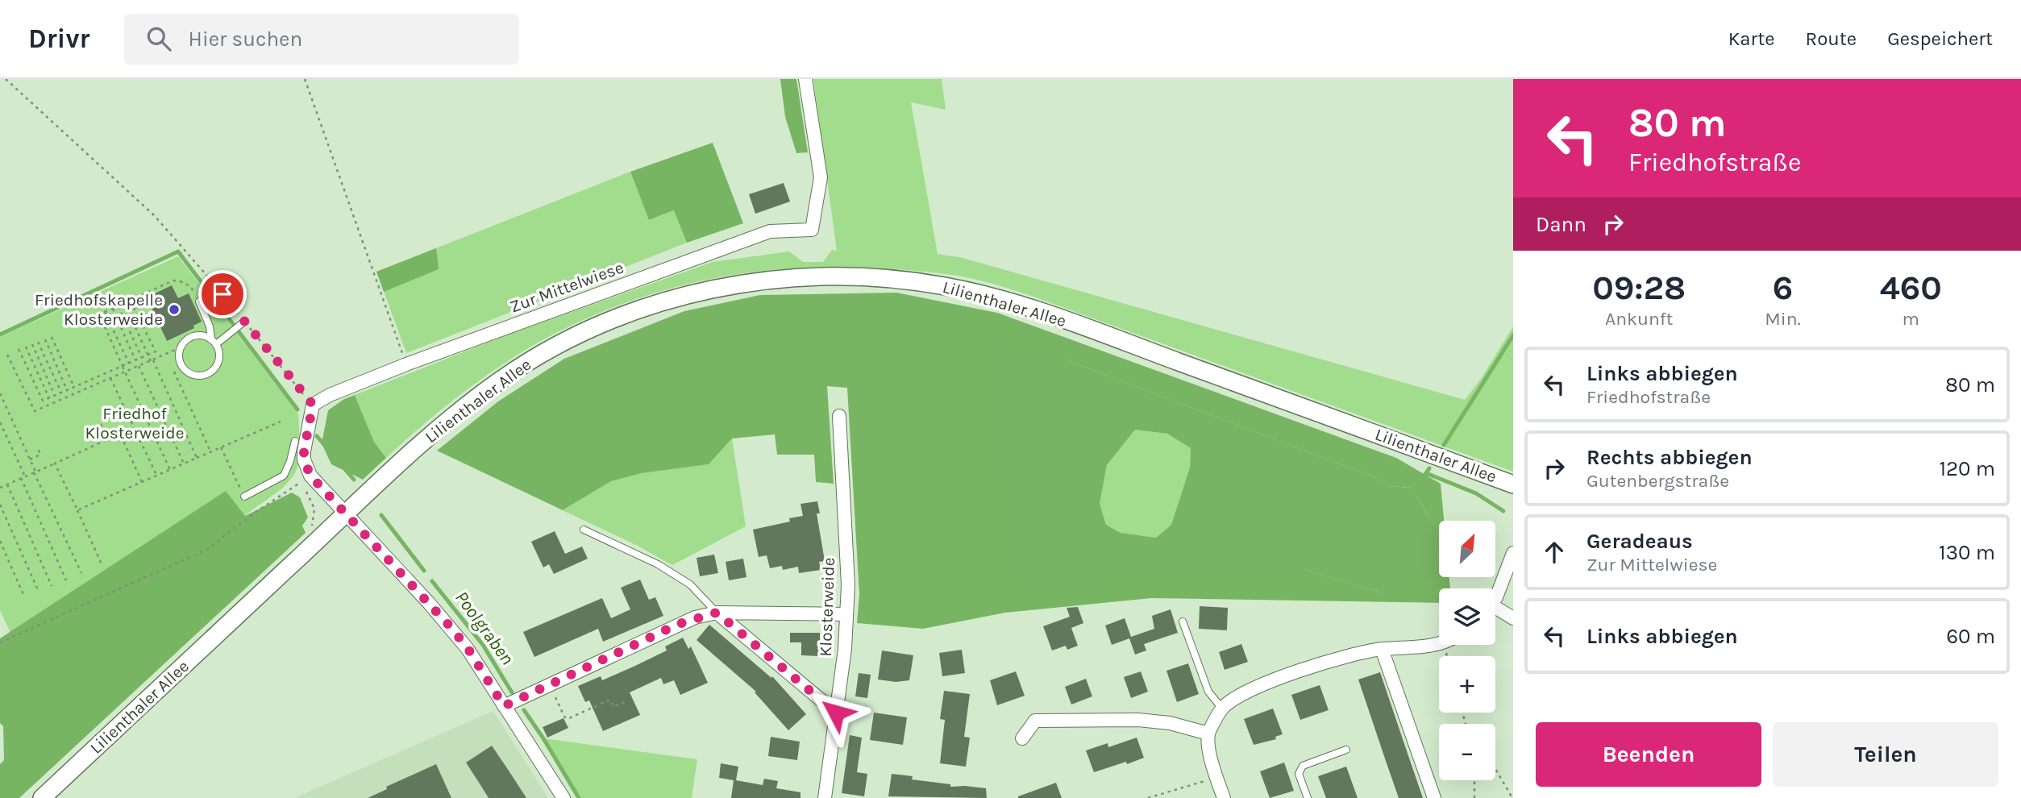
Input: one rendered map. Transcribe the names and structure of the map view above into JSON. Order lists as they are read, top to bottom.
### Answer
{
  "streets": {
    "main road": ["Lilienthaler Allee"],
    "street": ["Zur Mittelwiese", "Klosterweide"]
  },
  "water": ["Poolgraben"],
  "parks": ["Friedhof Klosterweide"],
  "places": ["Friedhofskapelle Klosterweide"],
  "north": "top right",
  "page": {
    "header": "Drivr",
    "search": "Hier suchen",
    "nav": ["Karte", "Route", "Gespeichert"],
    "turn": ["80 m", "Friedhofstraße"],
    "then": "Dann",
    "eta": [
      "09:28",
      "Ankunft",
      "6",
      "Min.",
      "460",
      "m"
    ],
    "list": [
      {
        "name": "Links abbiegen",
        "note": "Friedhofstraße",
        "value": "80 m"
      },
      {
        "name": "Rechts abbiegen",
        "note": "Gutenbergstraße",
        "value": "120 m"
      },
      {
        "name": "Geradeaus",
        "note": "Zur Mittelwiese",
        "value": "130 m"
      },
      {
        "name": "Links abbiegen",
        "value": "60 m"
      }
    ],
    "map_buttons": ["+", "−"],
    "buttons": ["Beenden", "Teilen"]
  }
}
